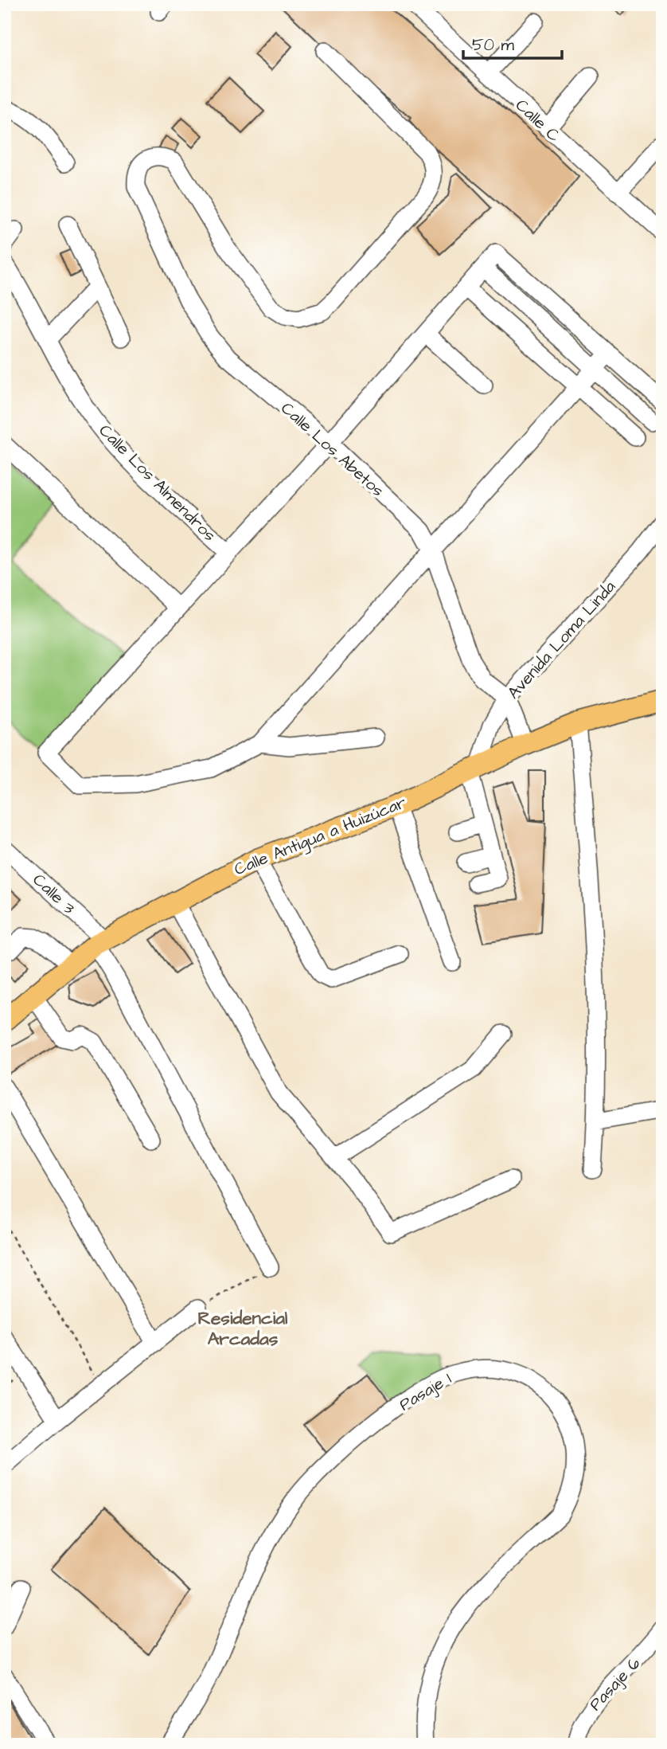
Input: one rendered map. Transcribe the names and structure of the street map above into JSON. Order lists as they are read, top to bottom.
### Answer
{
  "streets": {
    "main road": ["Calle Antigua a Huizúcar"],
    "street": [
      "Calle C",
      "Calle Los Abetos",
      "Calle Los Almendros",
      "Avenida Loma Linda",
      "Calle 3",
      "Pasaje 1",
      "Pasaje 6"
    ]
  },
  "crossings": [
    ["Calle Los Abetos", "Avenida Loma Linda"],
    ["Avenida Loma Linda", "Calle Antigua a Huizúcar"],
    ["Calle Antigua a Huizúcar", "Calle 3"]
  ],
  "districts": ["Residencial Arcadas"],
  "scale_bar": "50 m"
}
